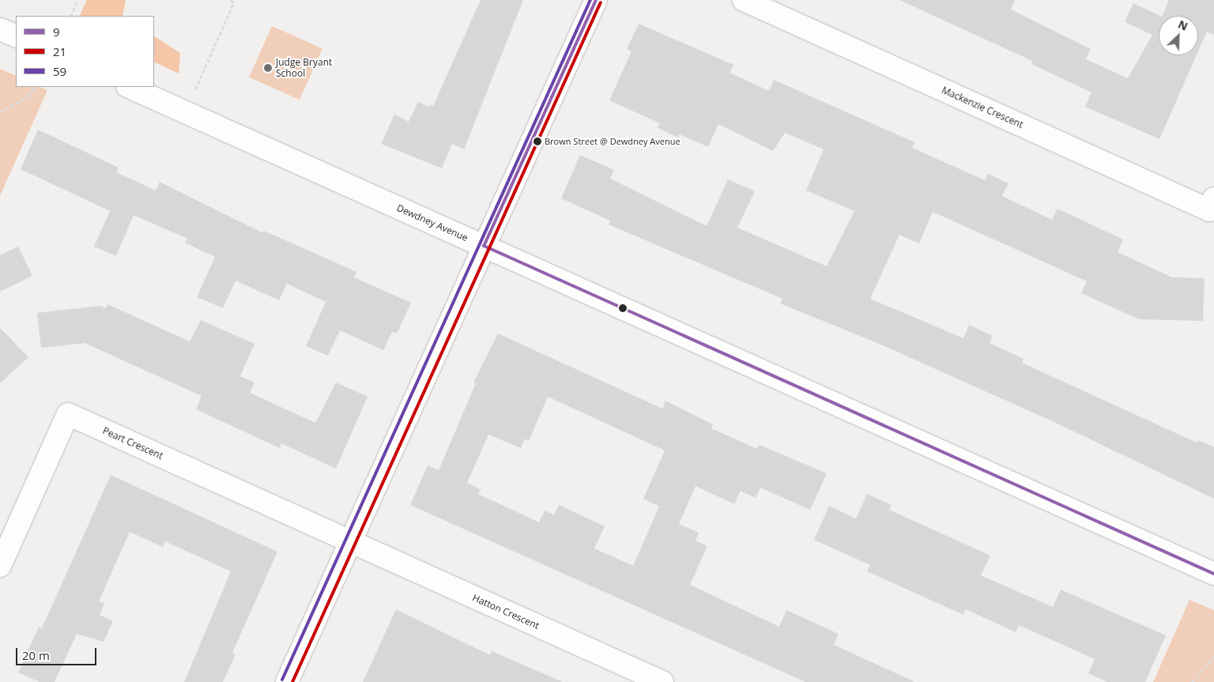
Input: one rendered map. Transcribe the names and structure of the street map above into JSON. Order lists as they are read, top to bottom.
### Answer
{
  "streets": {
    "street": [
      "Mackenzie Crescent",
      "Dewdney Avenue",
      "Peart Crescent",
      "Hatton Crescent"
    ]
  },
  "crossings": [
    ["Peart Crescent", "Hatton Crescent"]
  ],
  "places": ["Judge Bryant School", "Brown Street @ Dewdney Avenue"],
  "lines": ["transit line 9", "transit line 59", "transit line 21"],
  "legend": ["9", "21", "59"],
  "scale_bar": "20 m",
  "north": "top right"
}
